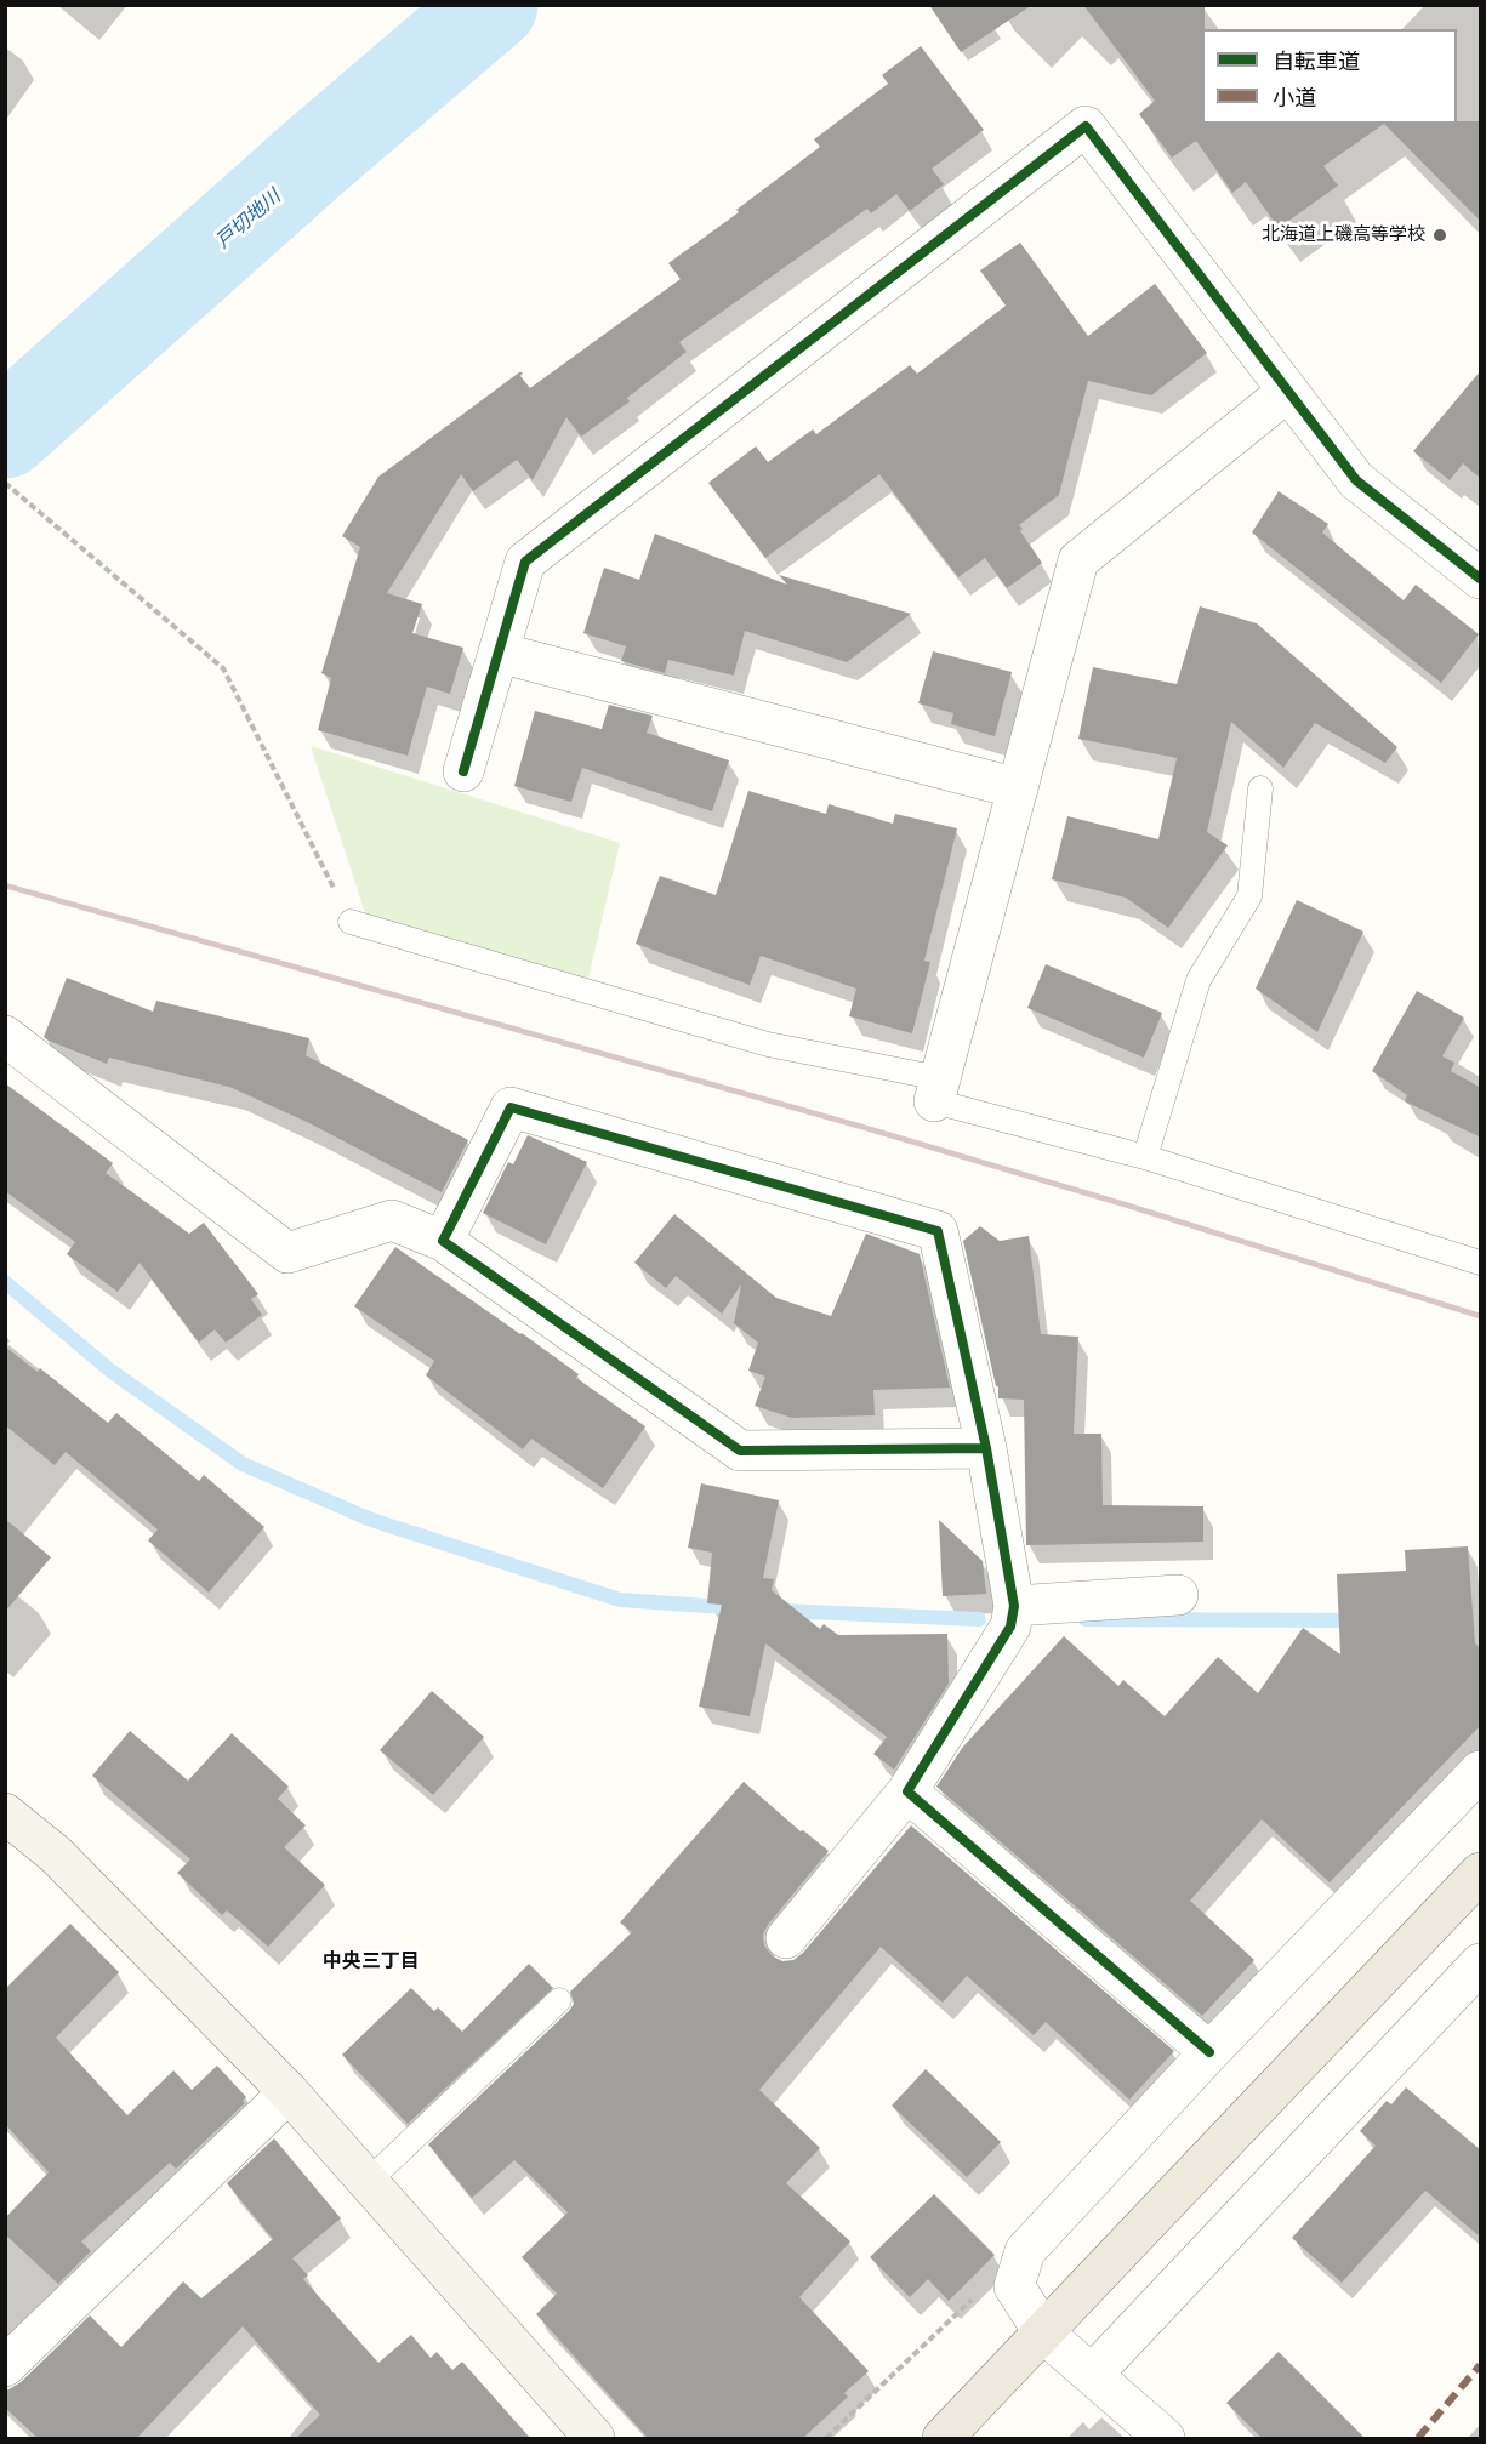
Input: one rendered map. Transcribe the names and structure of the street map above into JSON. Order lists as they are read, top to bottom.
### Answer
{
  "districts": ["中央三丁目"],
  "water": ["戸切地川"],
  "places": ["北海道上磯高等学校"],
  "legend": ["自転車道", "小道"]
}
